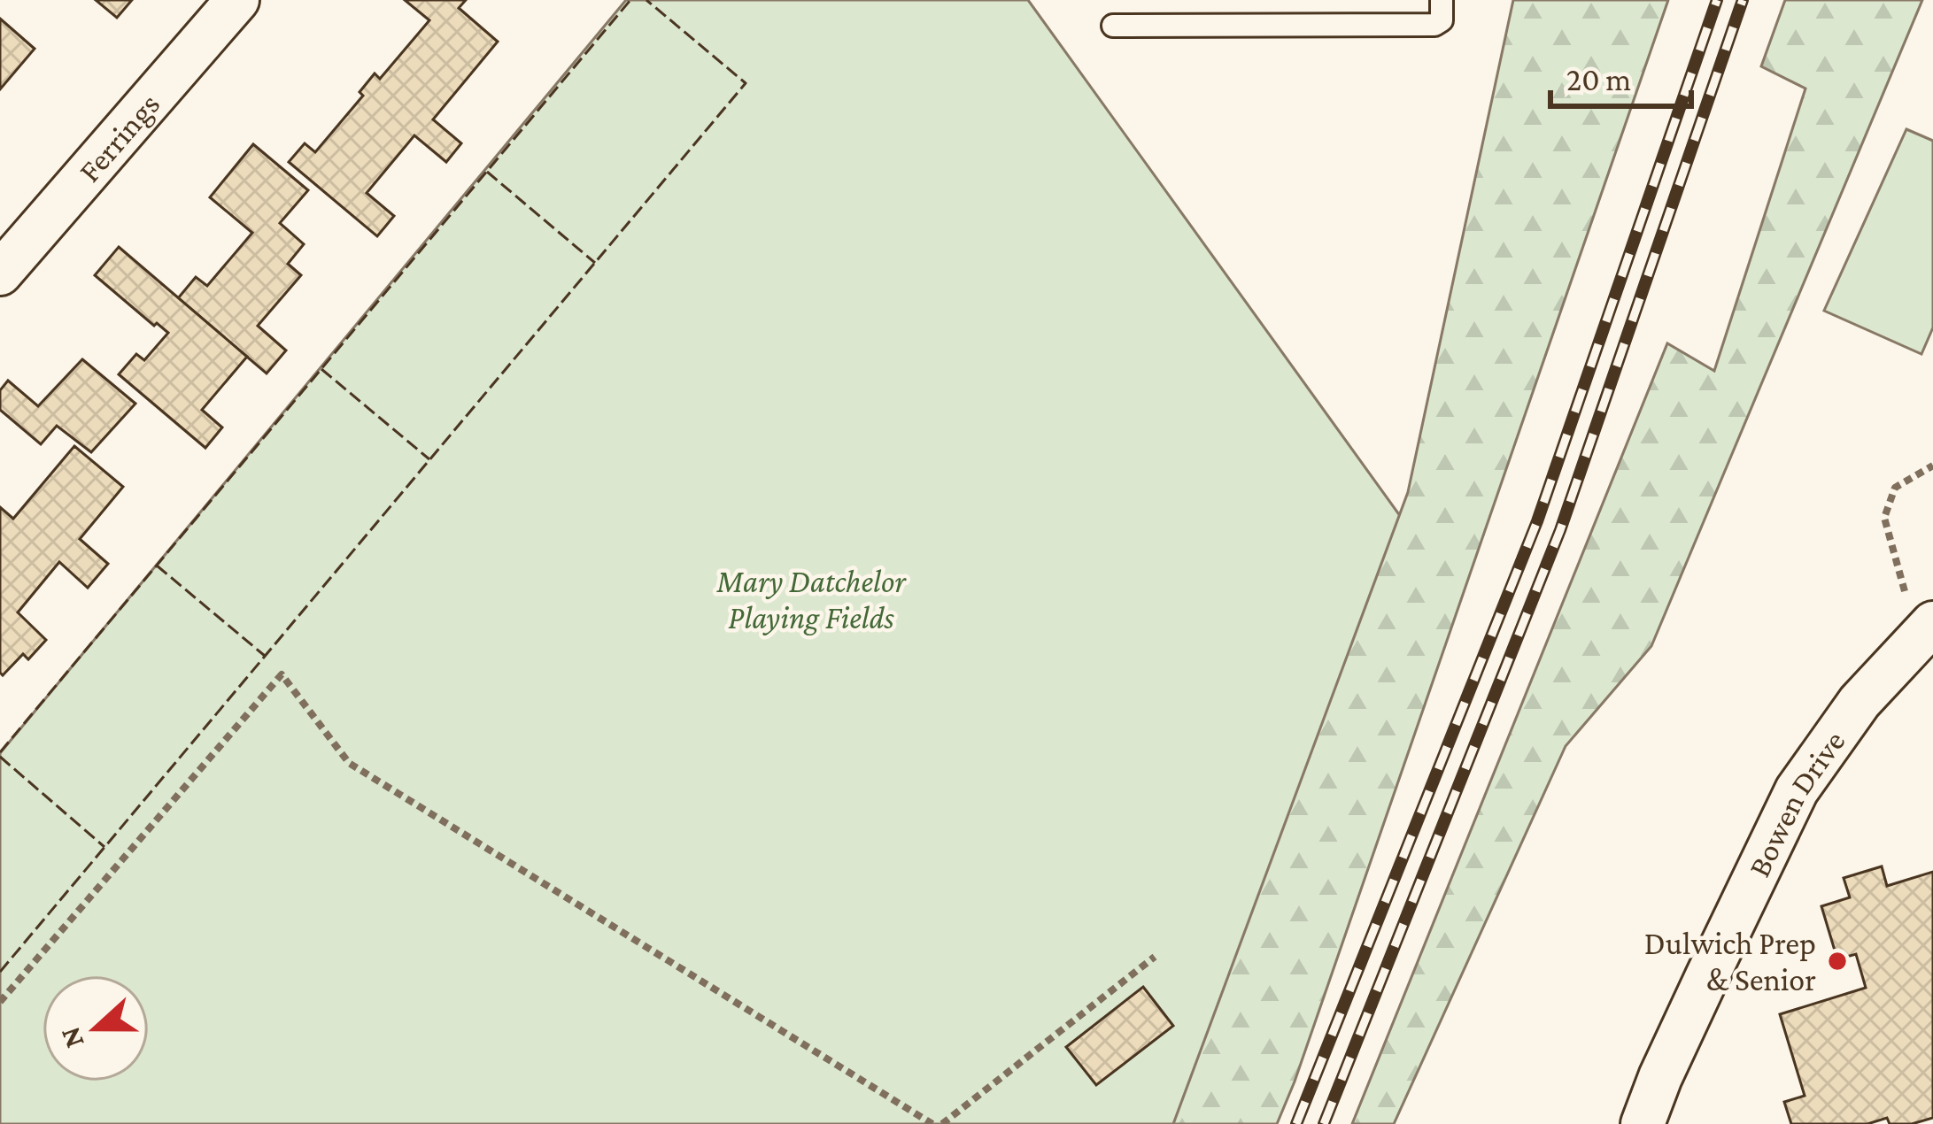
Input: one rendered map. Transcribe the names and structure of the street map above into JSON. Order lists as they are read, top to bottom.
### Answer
{
  "streets": {
    "street": ["Ferrings", "Bowen Drive"]
  },
  "parks": ["Mary Datchelor Playing Fields"],
  "places": ["Dulwich Prep & Senior"],
  "scale_bar": "20 m",
  "north": "left"
}
